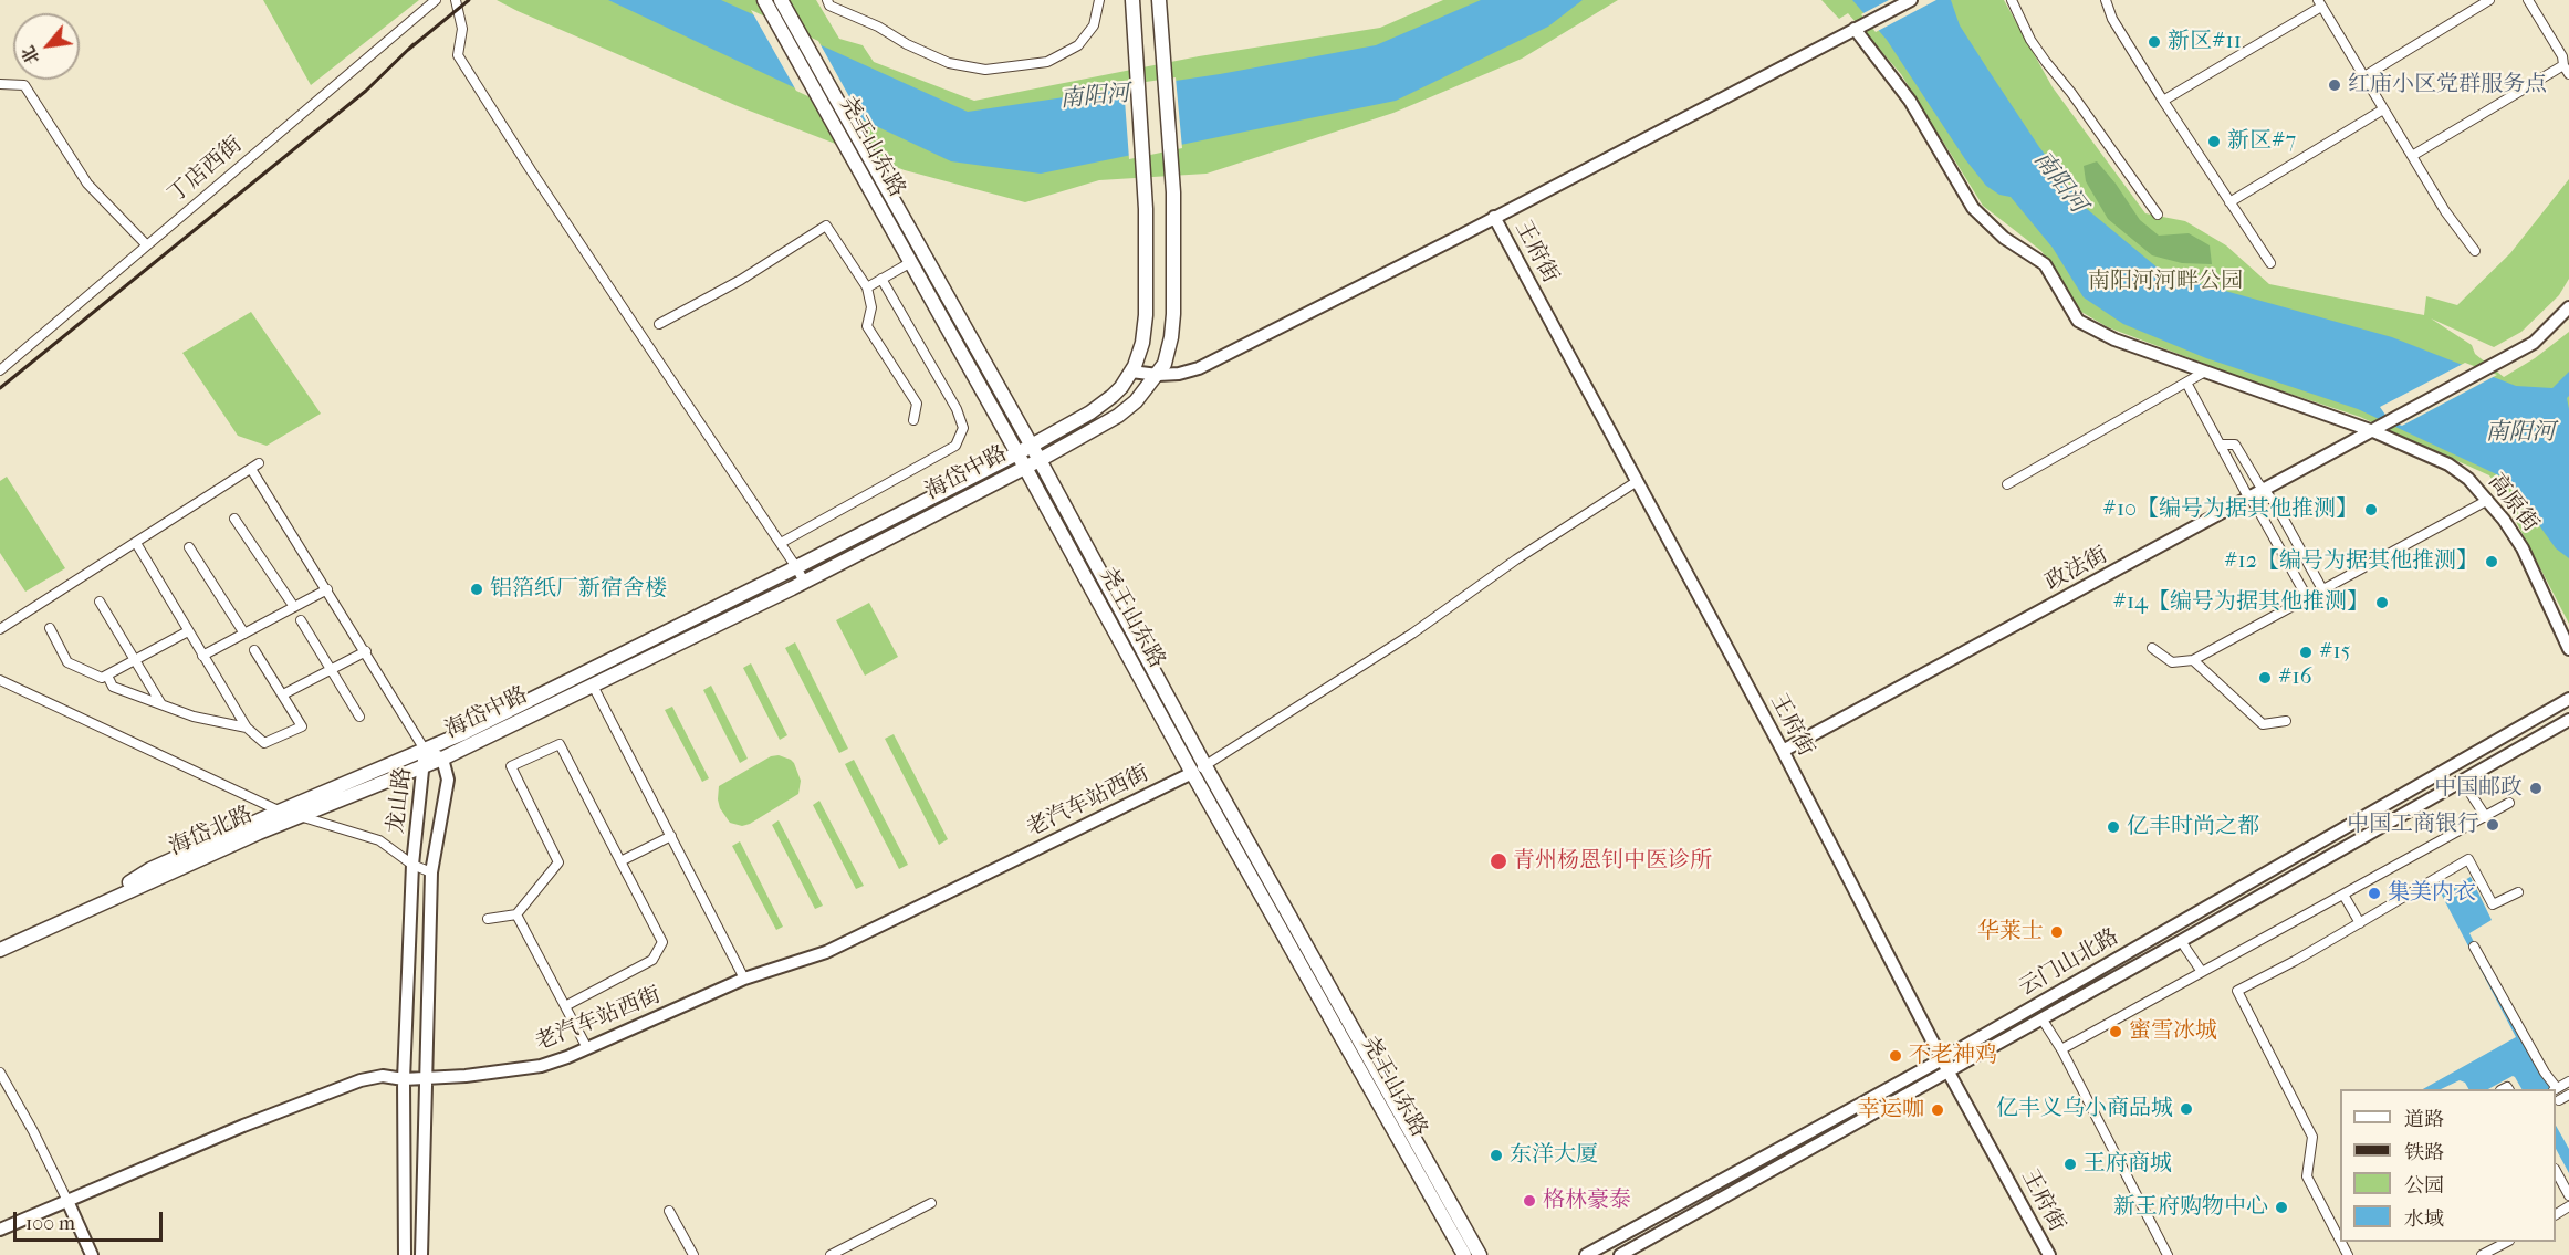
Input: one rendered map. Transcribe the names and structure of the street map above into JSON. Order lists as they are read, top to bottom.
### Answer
{
  "streets": {
    "main road": ["尧王山东路", "海岱中路", "海岱北路"],
    "street": [
      "丁店西街",
      "王府街",
      "高原街",
      "政法街",
      "龙山路",
      "老汽车站西街",
      "云门山北路"
    ]
  },
  "crossings": [
    ["尧王山东路", "海岱中路"],
    ["尧王山东路", "老汽车站西街"],
    ["王府街", "政法街"],
    ["王府街", "云门山北路"],
    ["海岱中路", "龙山路"],
    ["海岱中路", "海岱北路"],
    ["高原街", "政法街"],
    ["龙山路", "老汽车站西街"],
    ["龙山路", "海岱北路"]
  ],
  "water": ["南阳河"],
  "parks": ["南阳河河畔公园"],
  "places": [
    "新区#11",
    "红庙小区党群服务点",
    "新区#7",
    "#10【编号为据其他推测】",
    "#12【编号为据其他推测】",
    "铝箔纸厂新宿舍楼",
    "#14【编号为据其他推测】",
    "#15",
    "#16",
    "中国邮政",
    "中国工商银行",
    "亿丰时尚之都",
    "青州杨恩钊中医诊所",
    "集美内衣",
    "华莱士",
    "蜜雪冰城",
    "不老神鸡",
    "亿丰义乌小商品城",
    "幸运咖",
    "东洋大厦",
    "王府商城",
    "格林豪泰",
    "新王府购物中心"
  ],
  "legend": [
    "道路",
    "铁路",
    "公园",
    "水域"
  ],
  "scale_bar": "100 m",
  "north": "bottom left"
}
